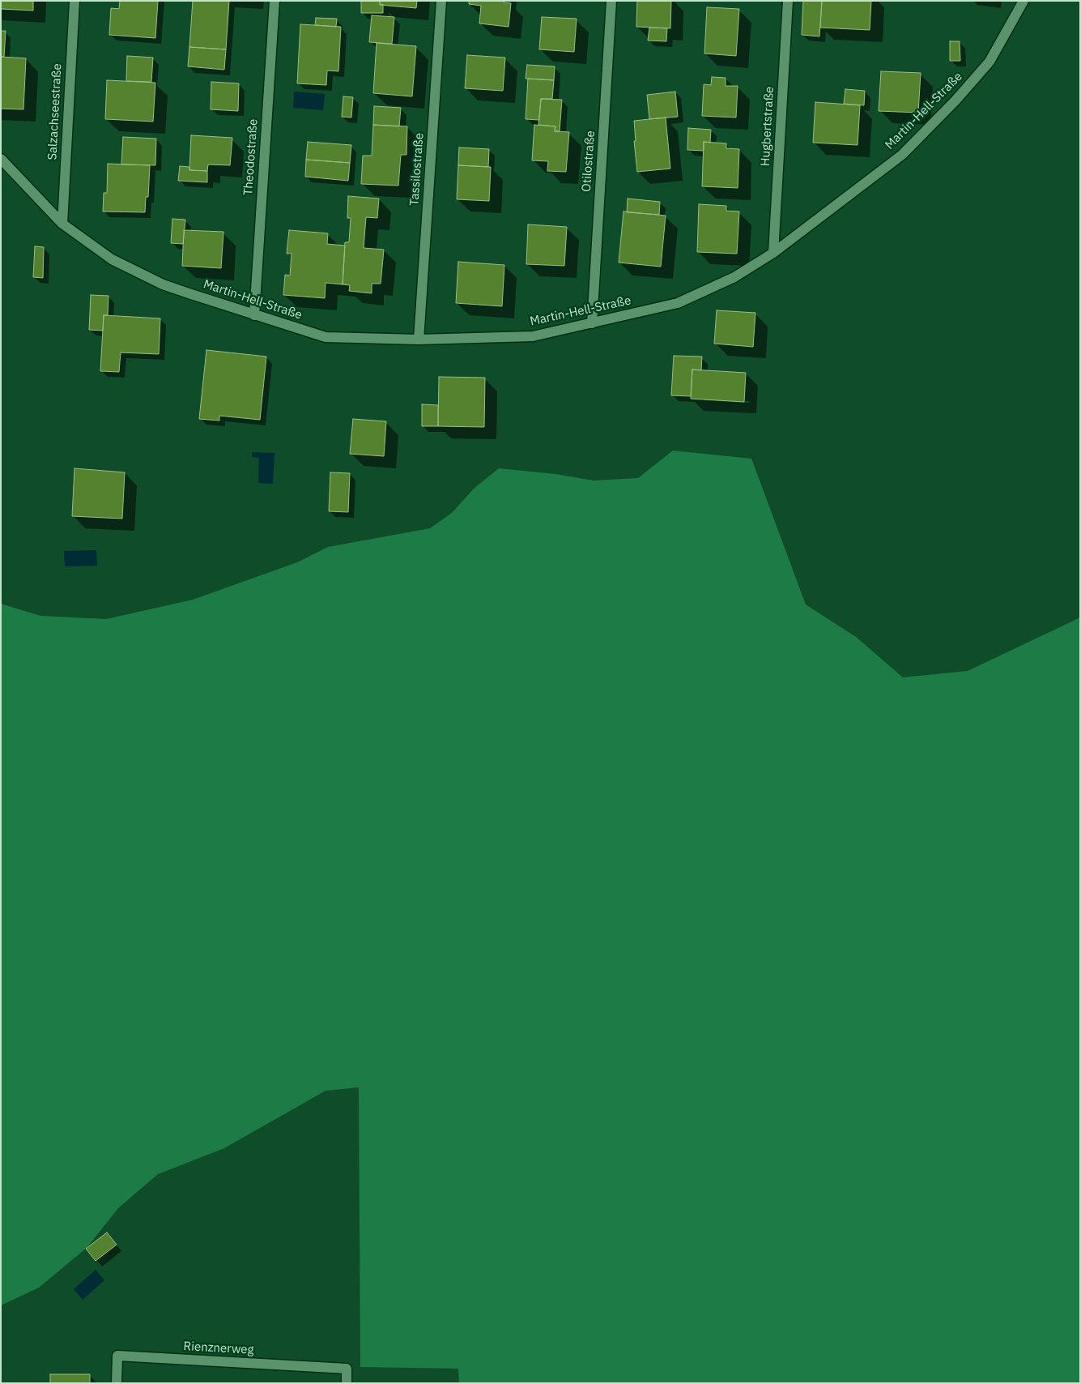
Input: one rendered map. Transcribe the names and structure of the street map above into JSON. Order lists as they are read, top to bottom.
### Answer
{
  "streets": {
    "street": [
      "Martin-Hell-Straße",
      "Salzachseestraße",
      "Hugbertstraße",
      "Theodostraße",
      "Otilostraße",
      "Tassilostraße",
      "Rienznerweg"
    ]
  },
  "crossings": [
    ["Martin-Hell-Straße", "Salzachseestraße"],
    ["Martin-Hell-Straße", "Hugbertstraße"],
    ["Martin-Hell-Straße", "Theodostraße"],
    ["Martin-Hell-Straße", "Otilostraße"],
    ["Martin-Hell-Straße", "Tassilostraße"]
  ]
}
